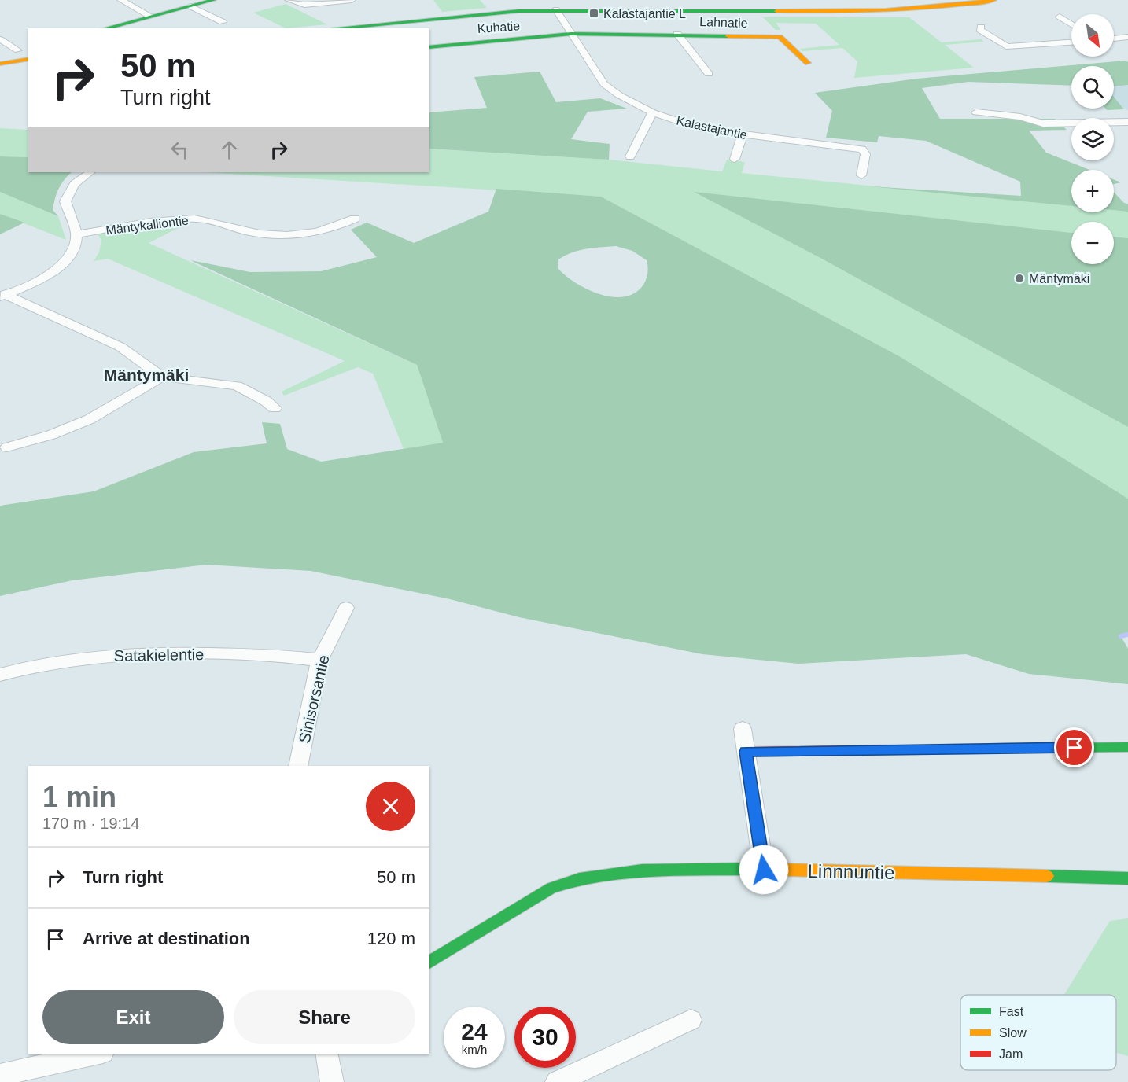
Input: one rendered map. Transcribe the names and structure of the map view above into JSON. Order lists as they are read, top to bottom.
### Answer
{
  "streets": {
    "street": [
      "Lahnatie",
      "Kuhatie",
      "Kalastajantie",
      "Mäntykalliontie",
      "Satakielentie",
      "Sinisorsantie",
      "Linnnuntie"
    ]
  },
  "crossings": [
    ["Lahnatie", "Kuhatie"],
    ["Lahnatie", "Kalastajantie"],
    ["Kuhatie", "Kalastajantie"],
    ["Satakielentie", "Sinisorsantie"]
  ],
  "districts": ["Mäntymäki"],
  "places": {
    "transit": ["Kalastajantie L"],
    "other": ["Mäntymäki"]
  },
  "legend": ["Fast", "Slow", "Jam"],
  "north": "bottom right",
  "page": {
    "map_buttons": ["+", "−"],
    "turn": ["50 m", "Turn right"],
    "heading": ["1 min", "170 m · 19:14"],
    "list": [
      {
        "name": "Turn right",
        "value": "50 m"
      },
      {
        "name": "Arrive at destination",
        "value": "120 m"
      }
    ],
    "buttons": ["Exit", "Share"],
    "speed": "24 km/h",
    "limit": "30"
  }
}
